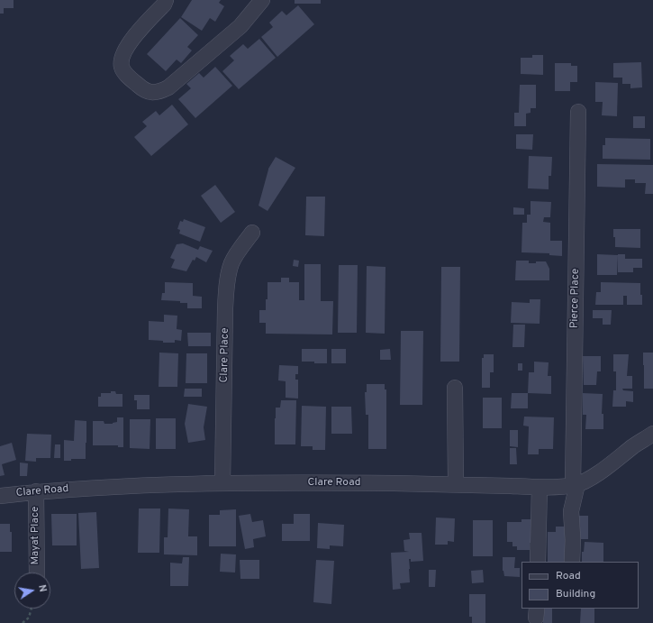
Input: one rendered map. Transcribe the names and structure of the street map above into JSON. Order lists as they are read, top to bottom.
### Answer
{
  "streets": {
    "street": [
      "Pierce Place",
      "Clare Place",
      "Clare Road",
      "Mayat Place"
    ]
  },
  "crossings": [
    ["Pierce Place", "Clare Road"],
    ["Clare Place", "Clare Road"],
    ["Clare Road", "Mayat Place"]
  ],
  "legend": ["Road", "Building"],
  "north": "right"
}
